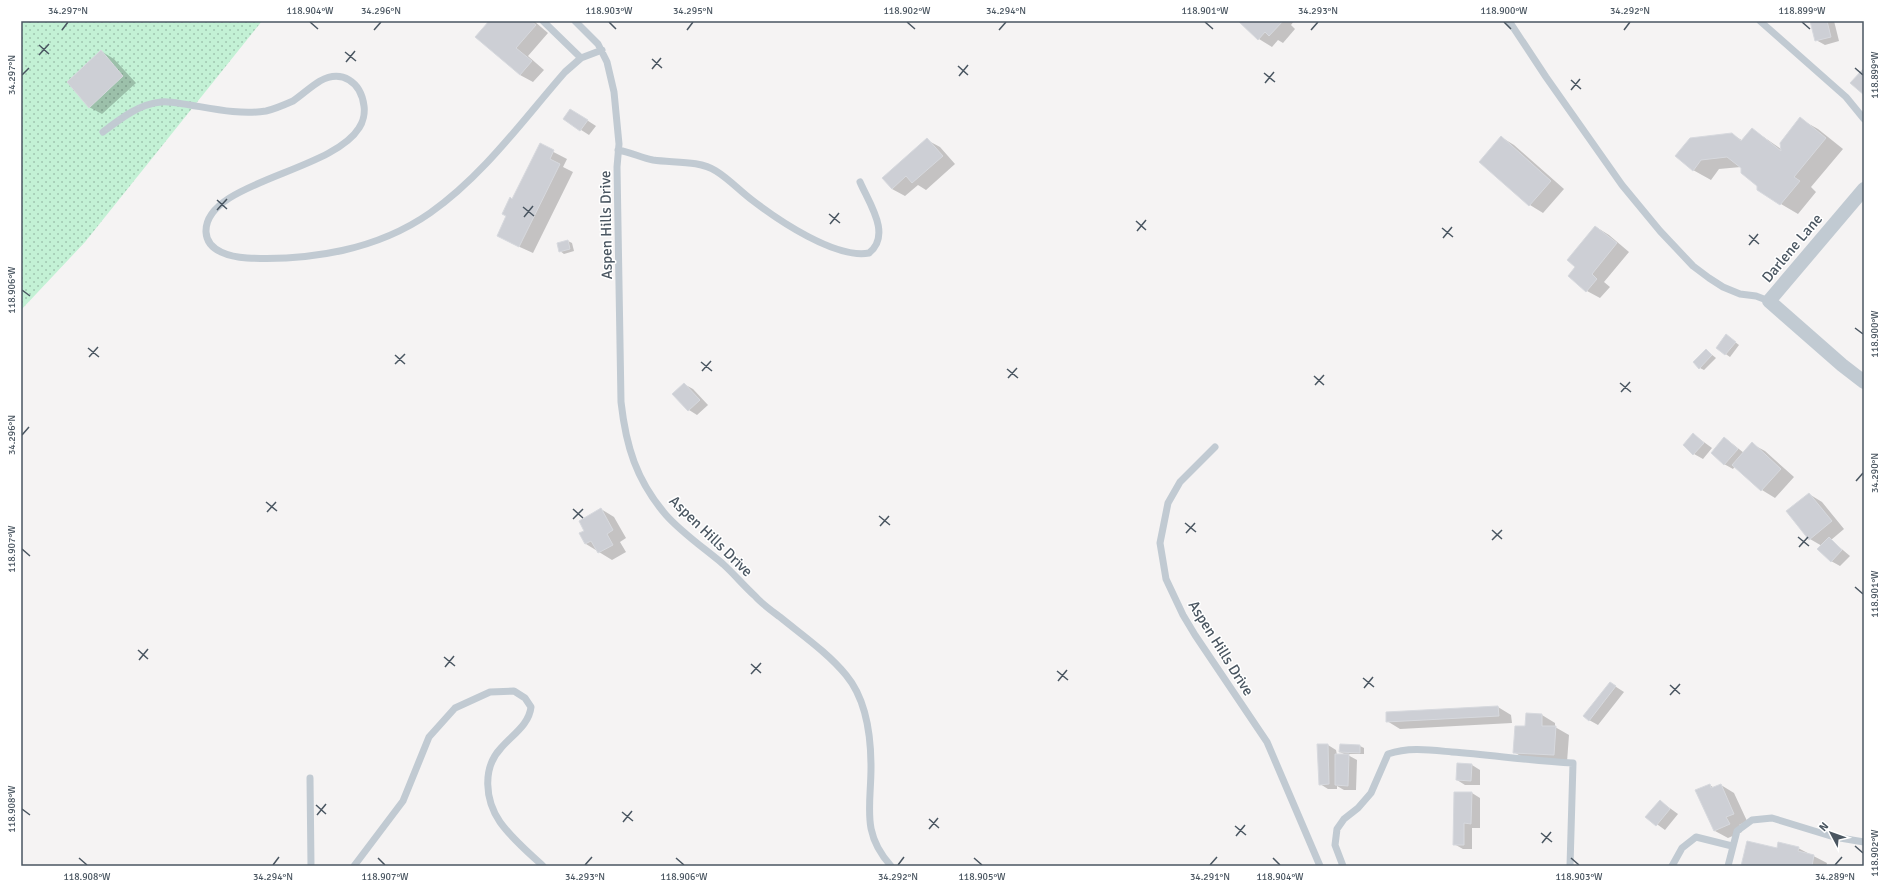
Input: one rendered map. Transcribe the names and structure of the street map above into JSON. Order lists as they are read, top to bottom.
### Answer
{
  "streets": {
    "street": ["Darlene Lane"],
    "lane": ["Aspen Hills Drive"]
  },
  "north": "top left",
  "coordinates": [
    "34.297°N",
    "118.904°W",
    "34.296°N",
    "118.903°W",
    "34.295°N",
    "118.902°W",
    "34.294°N",
    "118.901°W",
    "34.293°N",
    "118.900°W",
    "34.292°N",
    "118.899°W",
    "118.906°W",
    "34.290°N",
    "118.907°W",
    "118.908°W",
    "118.905°W",
    "34.291°N",
    "34.289°N"
  ]
}
